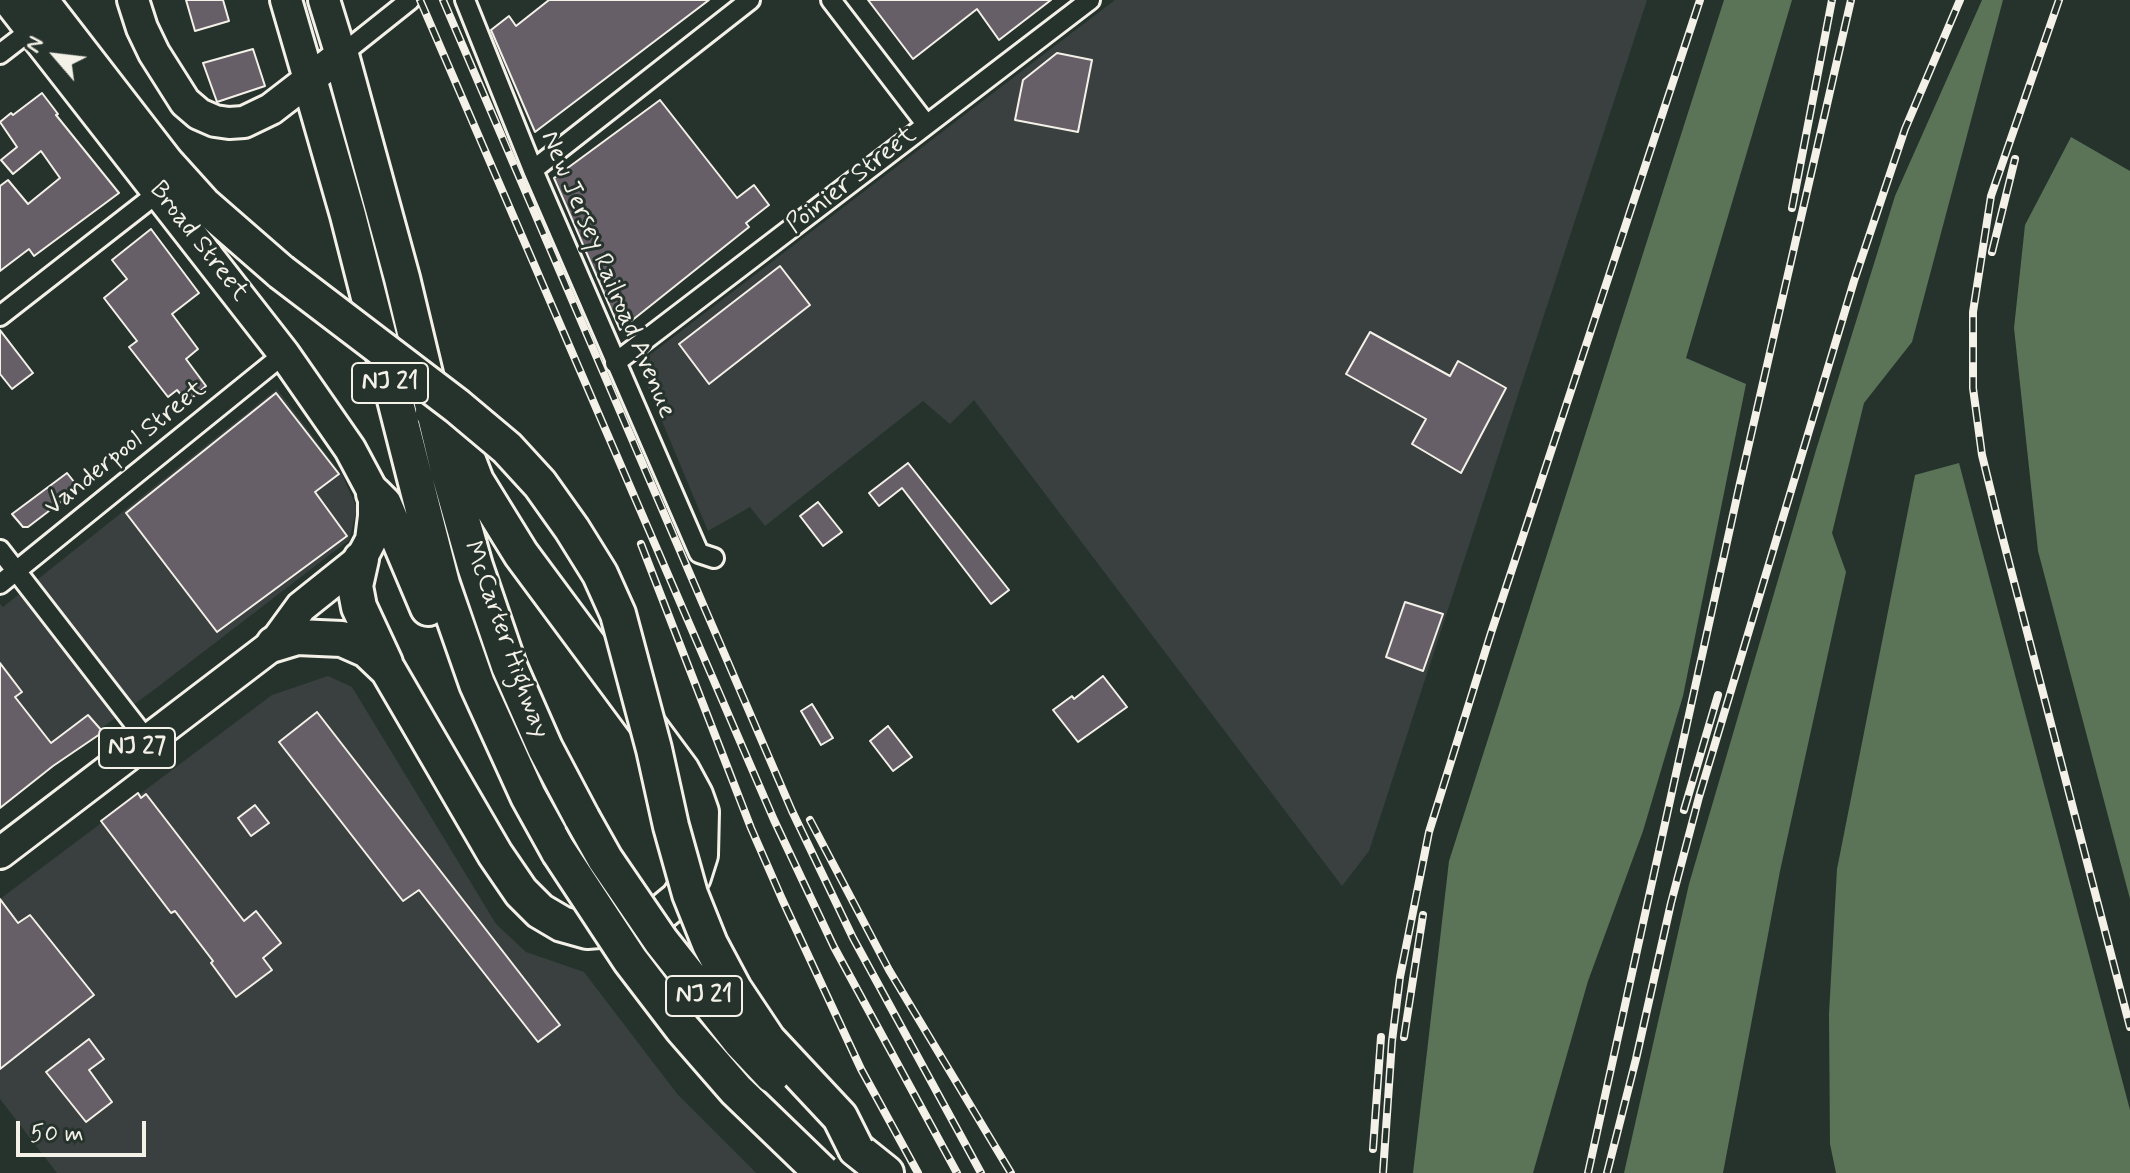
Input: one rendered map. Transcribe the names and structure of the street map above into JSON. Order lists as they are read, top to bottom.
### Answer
{
  "streets": {
    "highway": ["NJ 21", "McCarter Highway"],
    "main road": ["Broad Street", "NJ 27"],
    "street": ["Poinier Street", "New Jersey Railroad Avenue", "Vanderpool Street"]
  },
  "crossings": [
    ["Poinier Street", "New Jersey Railroad Avenue"],
    ["Broad Street", "Vanderpool Street"]
  ],
  "scale_bar": "50 m",
  "north": "top left"
}
